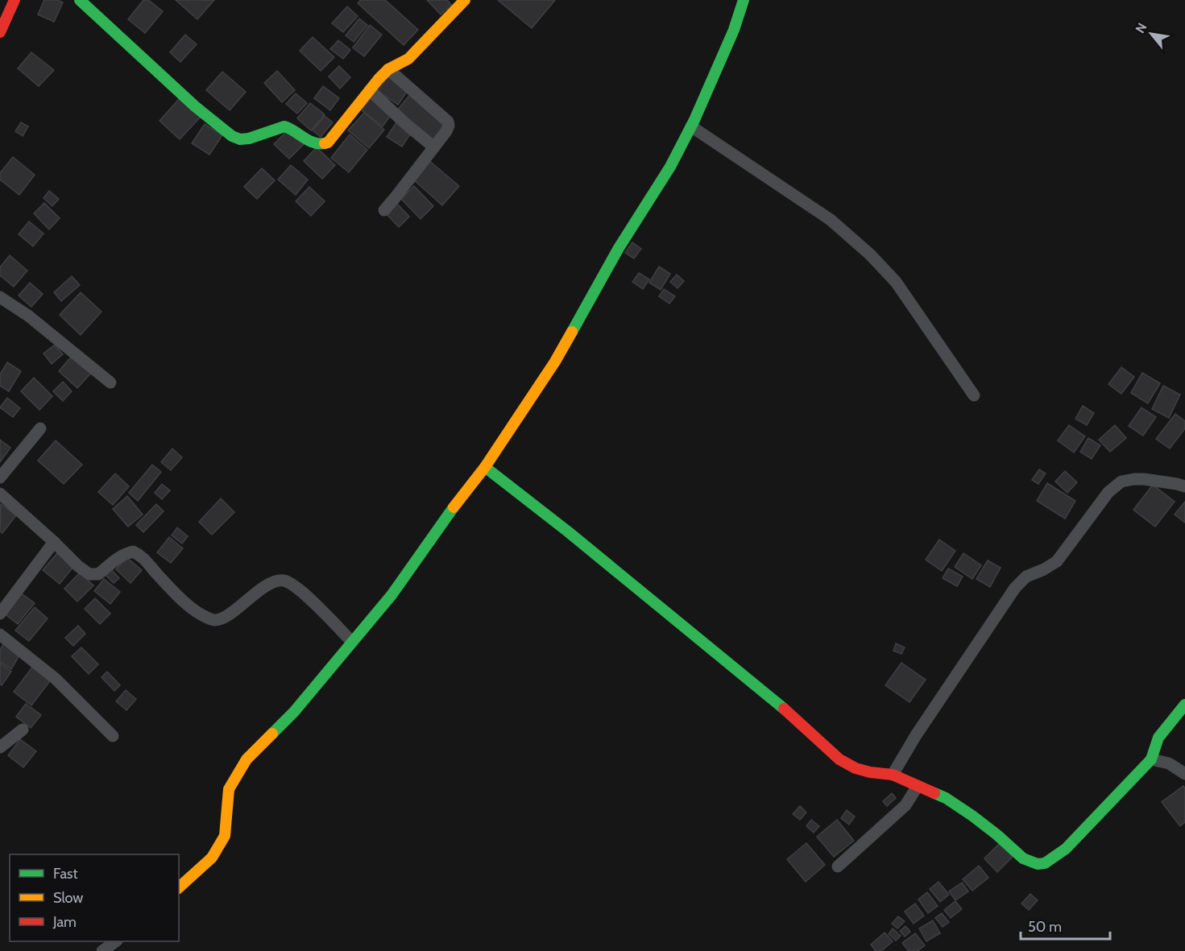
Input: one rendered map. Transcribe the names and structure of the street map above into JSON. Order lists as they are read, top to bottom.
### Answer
{
  "legend": ["Fast", "Slow", "Jam"],
  "scale_bar": "50 m",
  "north": "top left"
}
